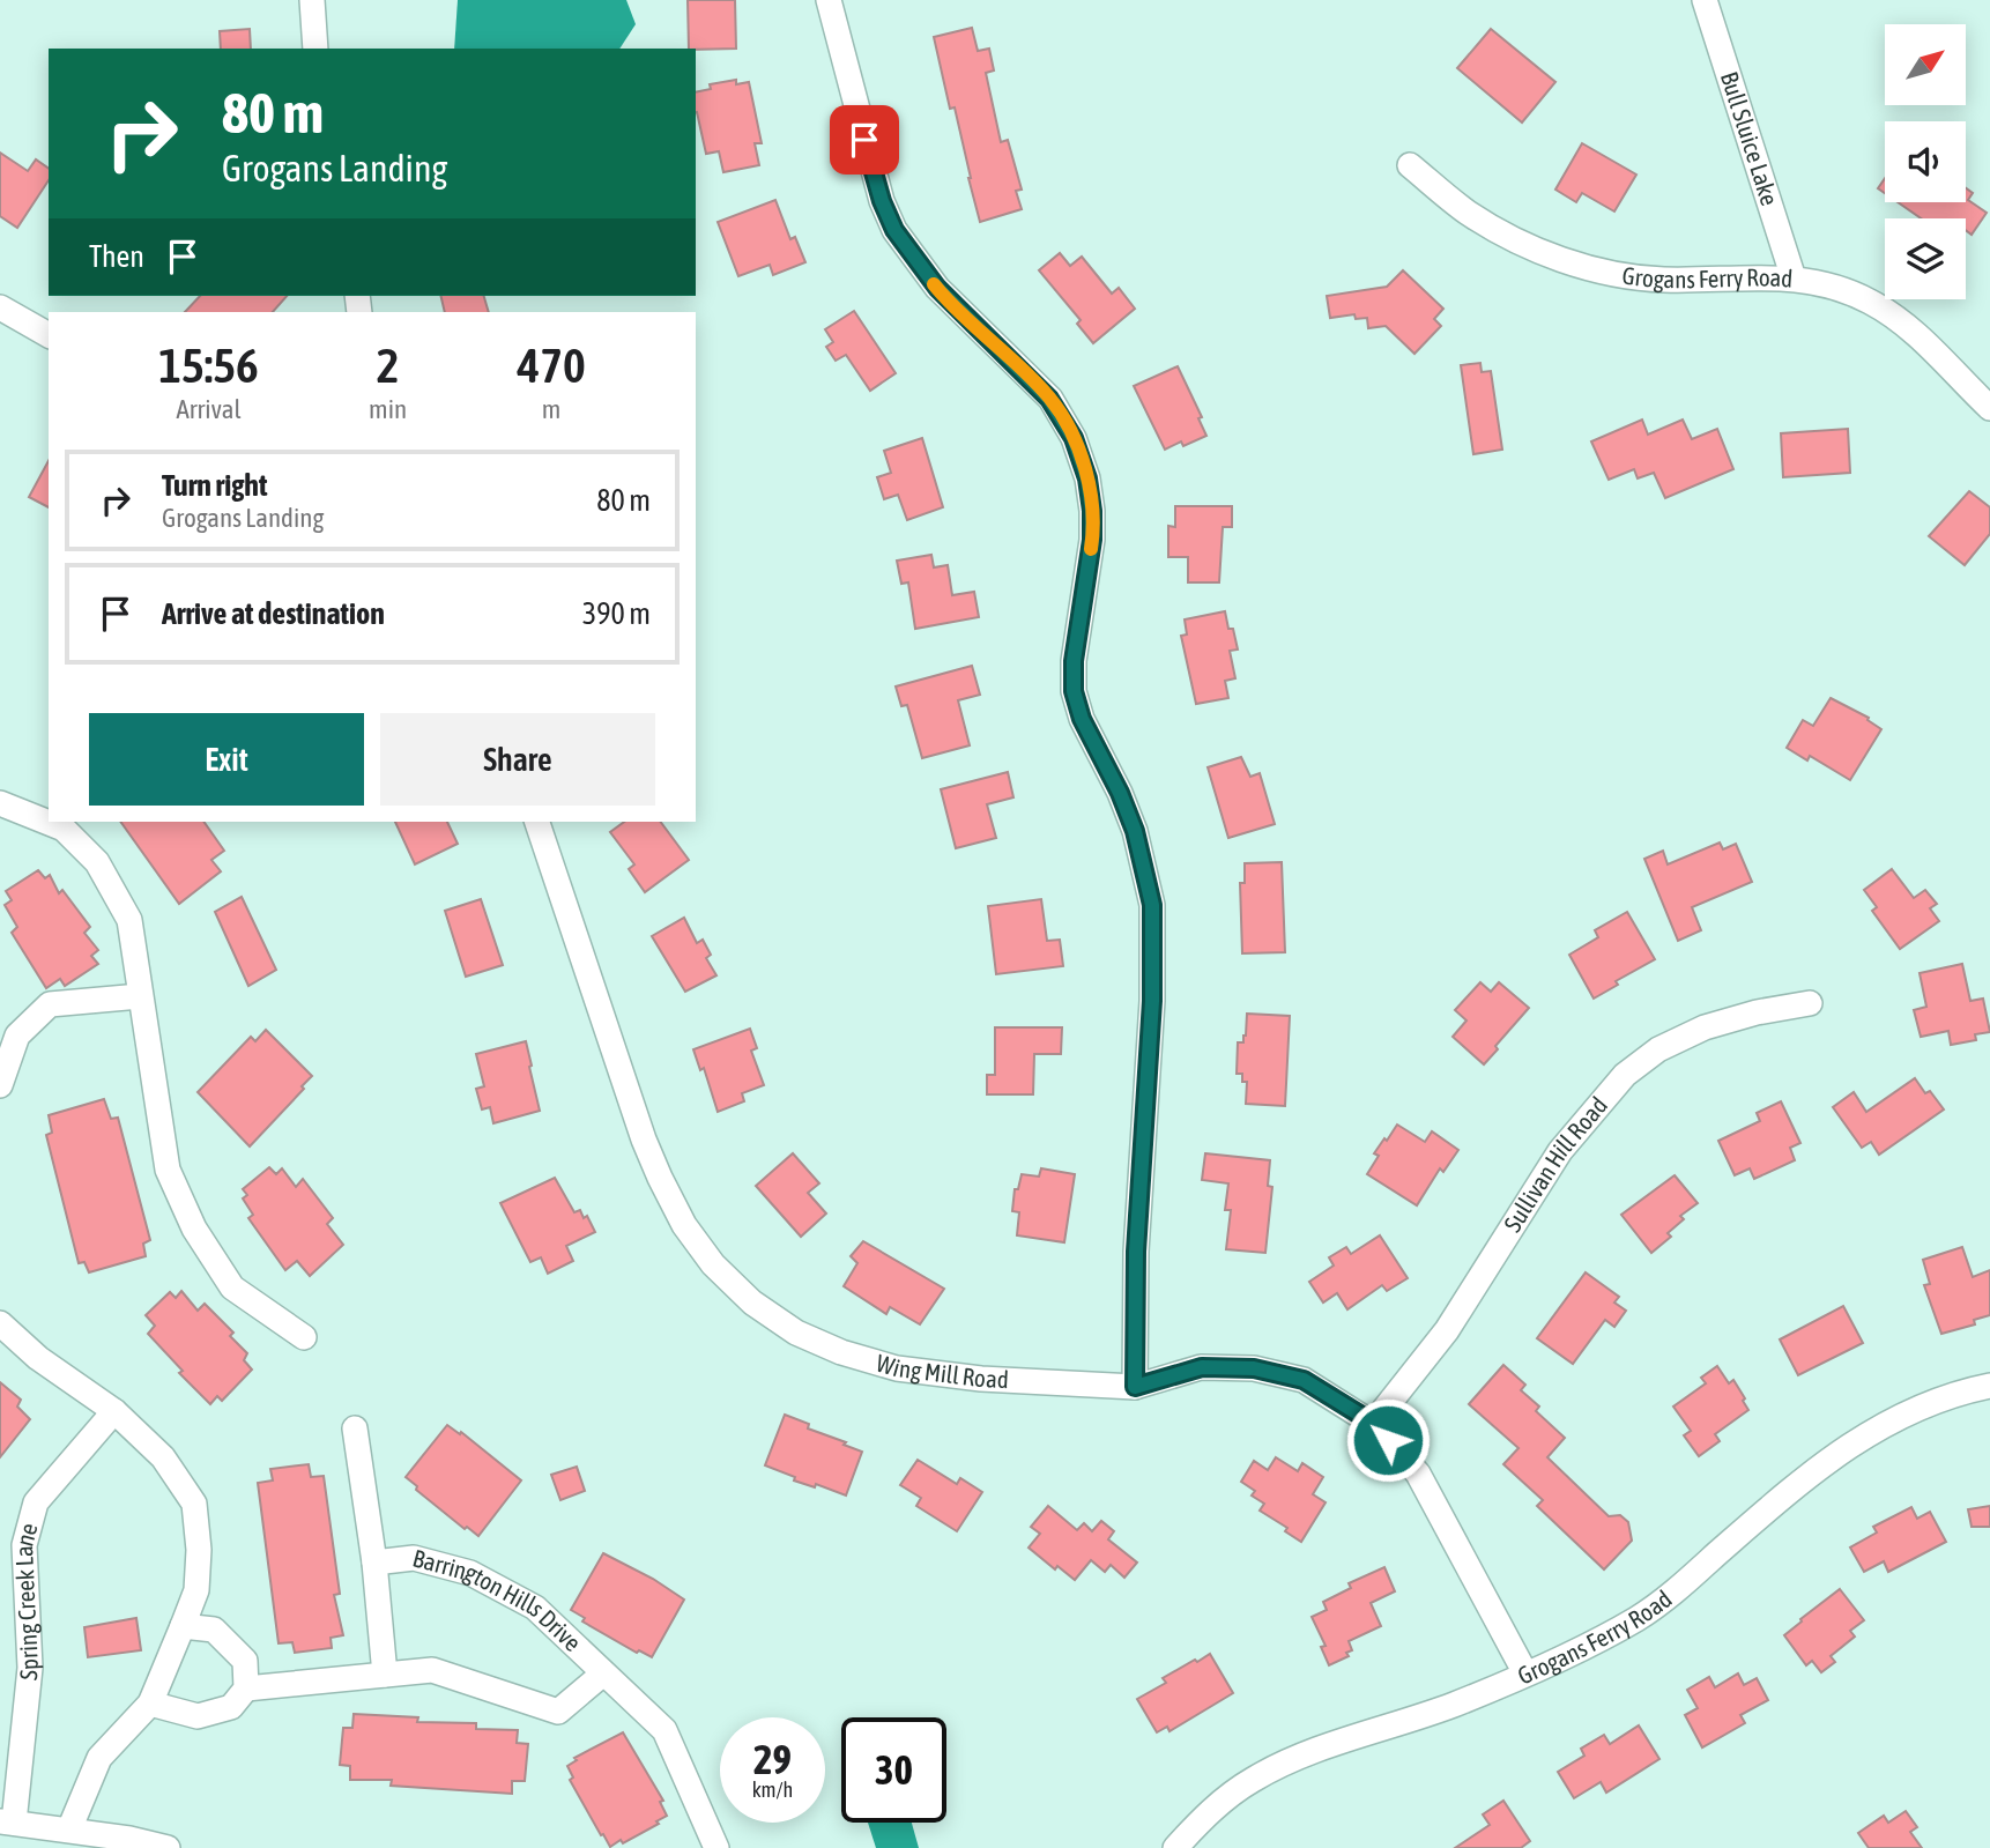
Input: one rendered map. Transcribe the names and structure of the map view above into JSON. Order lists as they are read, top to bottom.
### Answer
{
  "streets": {
    "street": [
      "Bull Sluice Lake",
      "Grogans Ferry Road",
      "Sullivan Hill Road",
      "Wing Mill Road",
      "Spring Creek Lane",
      "Barrington Hills Drive"
    ]
  },
  "crossings": [
    ["Bull Sluice Lake", "Grogans Ferry Road"],
    ["Grogans Ferry Road", "Wing Mill Road"],
    ["Sullivan Hill Road", "Wing Mill Road"]
  ],
  "north": "top right",
  "page": {
    "turn": ["80 m", "Grogans Landing"],
    "then": "Then",
    "eta": [
      "15:56",
      "Arrival",
      "2",
      "min",
      "470",
      "m"
    ],
    "list": [
      {
        "name": "Turn right",
        "note": "Grogans Landing",
        "value": "80 m"
      },
      {
        "name": "Arrive at destination",
        "value": "390 m"
      }
    ],
    "buttons": ["Exit", "Share"],
    "speed": "29 km/h",
    "limit": "30"
  }
}
